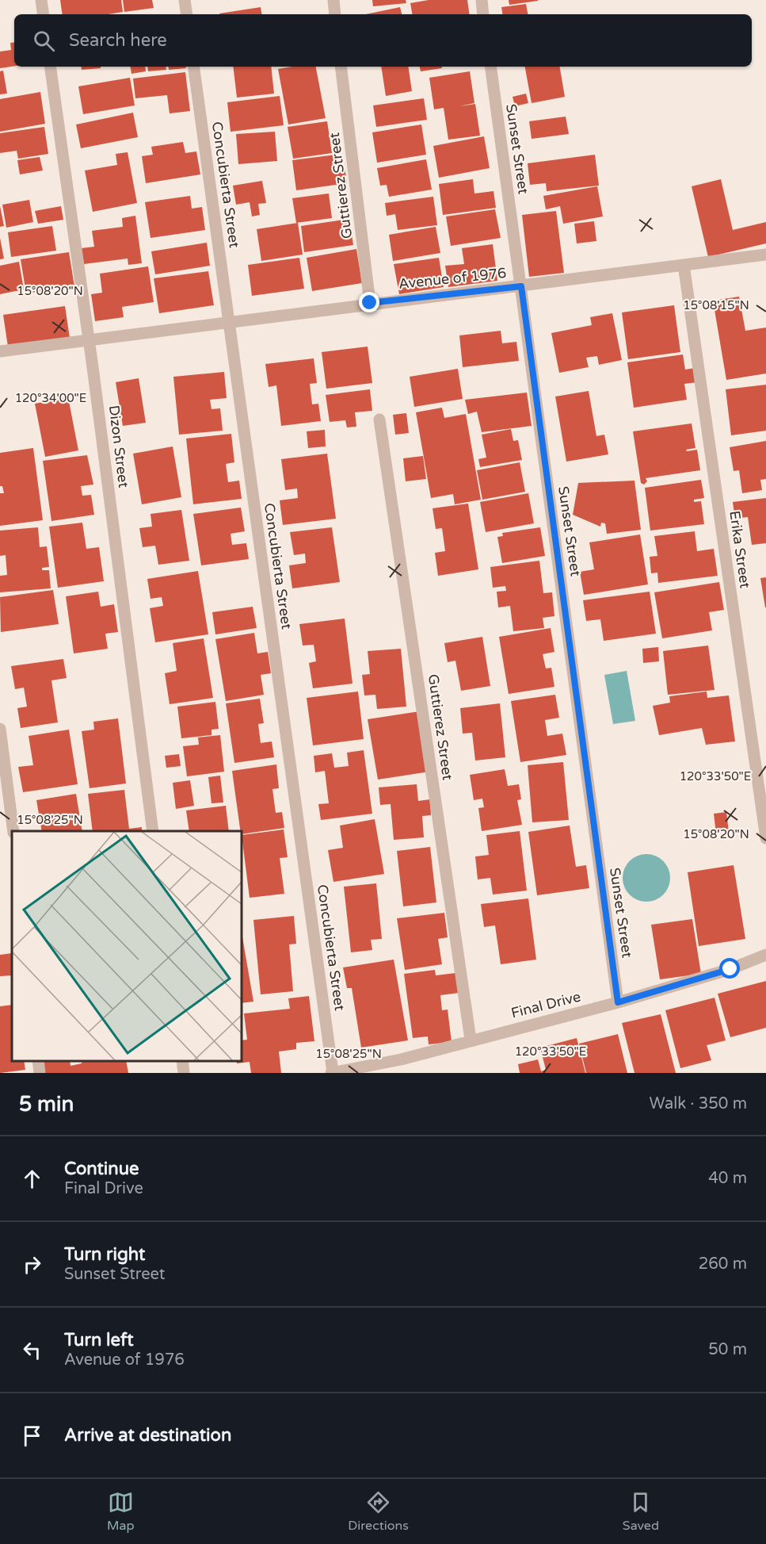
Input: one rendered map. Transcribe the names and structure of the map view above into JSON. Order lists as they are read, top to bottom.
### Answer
{
  "streets": {
    "street": [
      "Sunset Street",
      "Concubierta Street",
      "Guttierez Street",
      "Avenue of 1976",
      "Dizon Street",
      "Erika Street",
      "Final Drive"
    ]
  },
  "crossings": [
    ["Sunset Street", "Avenue of 1976"],
    ["Sunset Street", "Final Drive"],
    ["Concubierta Street", "Avenue of 1976"],
    ["Concubierta Street", "Final Drive"],
    ["Guttierez Street", "Avenue of 1976"],
    ["Guttierez Street", "Final Drive"],
    ["Avenue of 1976", "Dizon Street"],
    ["Avenue of 1976", "Erika Street"]
  ],
  "page": {
    "search": "Search here",
    "heading": ["5 min", "Walk · 350 m"],
    "list": [
      ["Continue", "Final Drive", "40 m"],
      ["Turn right", "Sunset Street", "260 m"],
      ["Turn left", "Avenue of 1976", "50 m"],
      "Arrive at destination"
    ],
    "nav": ["Map", "Directions", "Saved"]
  },
  "coordinates": [
    "15°08'20\"N",
    "15°08'15\"N",
    "120°34'00\"E",
    "120°33'50\"E",
    "15°08'25\"N"
  ]
}
